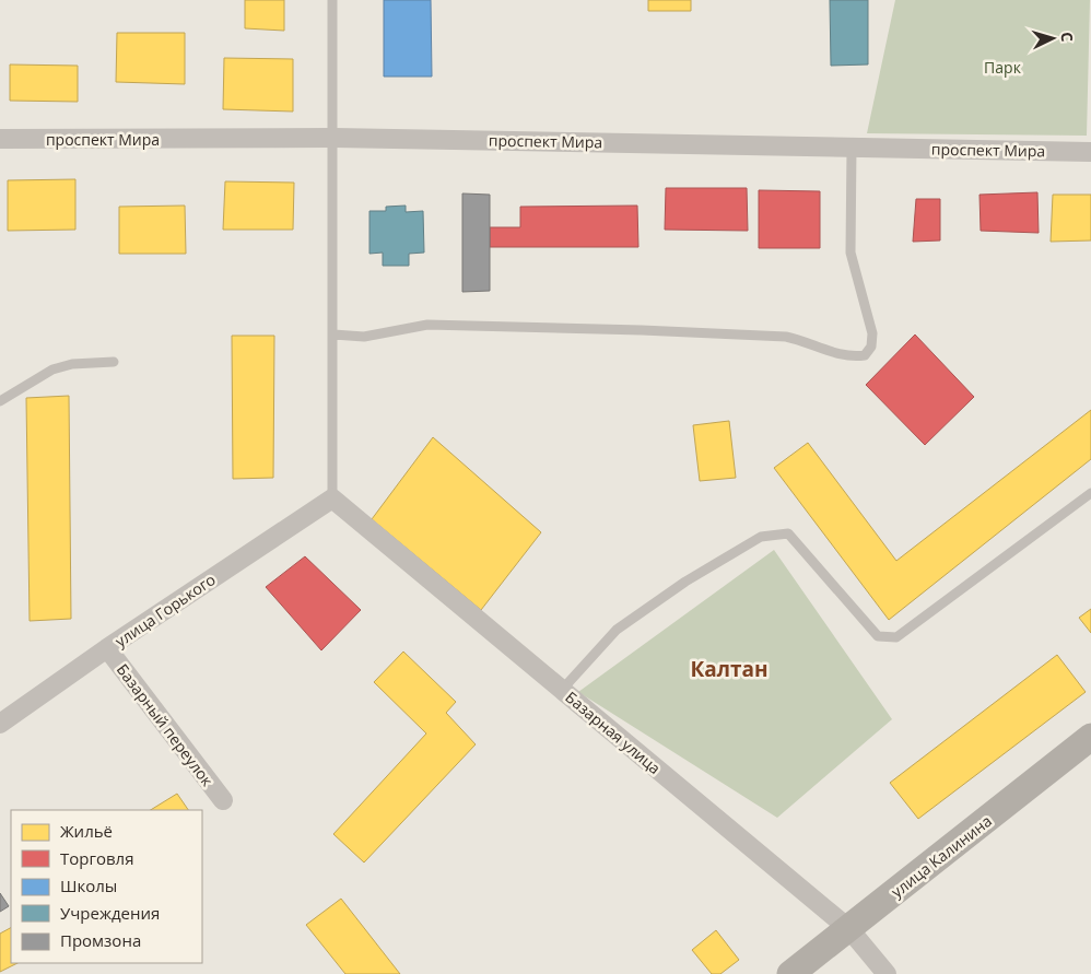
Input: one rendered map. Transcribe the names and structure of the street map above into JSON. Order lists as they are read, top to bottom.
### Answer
{
  "streets": {
    "street": [
      "проспект Мира",
      "улица Горького",
      "Базарный переулок",
      "Базарная улица",
      "улица Калинина"
    ]
  },
  "crossings": [
    ["улица Горького", "Базарный переулок"],
    ["улица Горького", "Базарная улица"],
    ["Базарная улица", "улица Калинина"]
  ],
  "districts": ["Калтан"],
  "parks": ["Парк"],
  "legend": [
    "Жильё",
    "Торговля",
    "Школы",
    "Учреждения",
    "Промзона"
  ],
  "north": "right"
}
